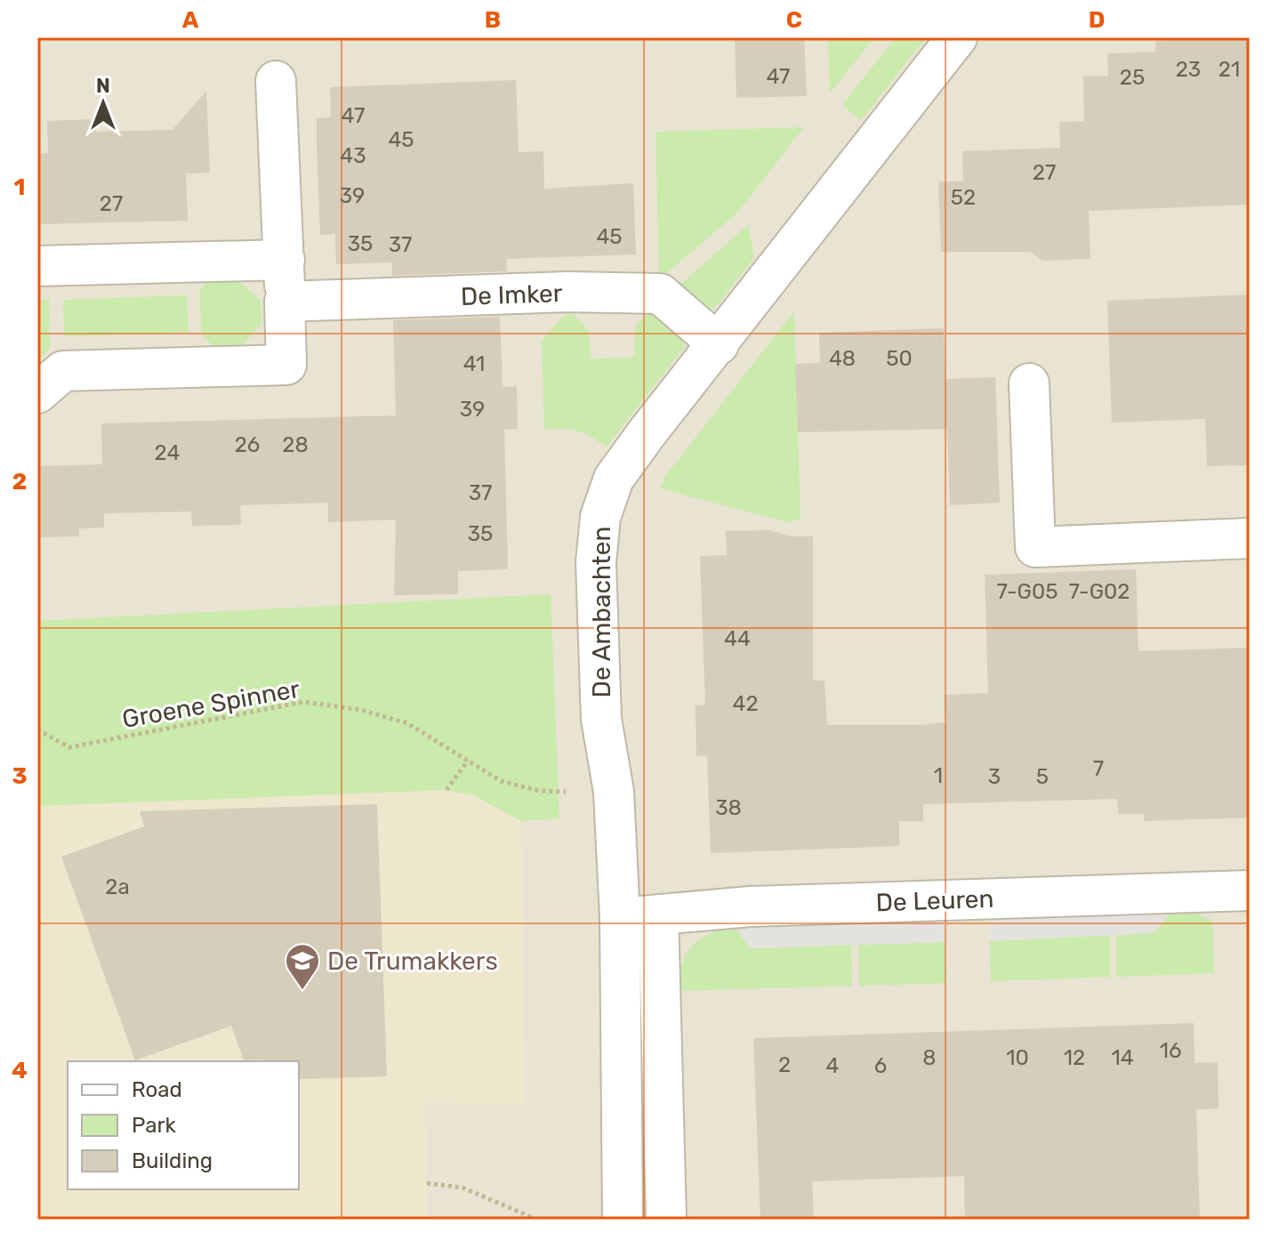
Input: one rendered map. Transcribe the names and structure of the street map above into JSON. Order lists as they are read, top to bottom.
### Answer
{
  "streets": {
    "street": ["De Imker", "De Ambachten", "De Leuren"],
    "path": ["Groene Spinner"]
  },
  "crossings": [
    ["De Imker", "De Ambachten"],
    ["De Ambachten", "Groene Spinner"],
    ["De Ambachten", "De Leuren"]
  ],
  "places": {
    "school or university": ["De Trumakkers"]
  },
  "house_numbers": [
    "23",
    "21",
    "47",
    "25",
    "47",
    "45",
    "43",
    "27",
    "39",
    "52",
    "27",
    "45",
    "35",
    "37",
    "48",
    "50",
    "41",
    "39",
    "26",
    "28",
    "24",
    "37",
    "35",
    "7-G05",
    "7-G02",
    "44",
    "42",
    "7",
    "1",
    "3",
    "5",
    "38",
    "2a",
    "16",
    "8",
    "10",
    "12",
    "14",
    "2",
    "4",
    "6"
  ],
  "legend": ["Road", "Park", "Building"],
  "north": "top",
  "grid": {
    "columns": [
      "A",
      "B",
      "C",
      "D"
    ],
    "rows": [
      "1",
      "2",
      "3",
      "4"
    ]
  }
}
